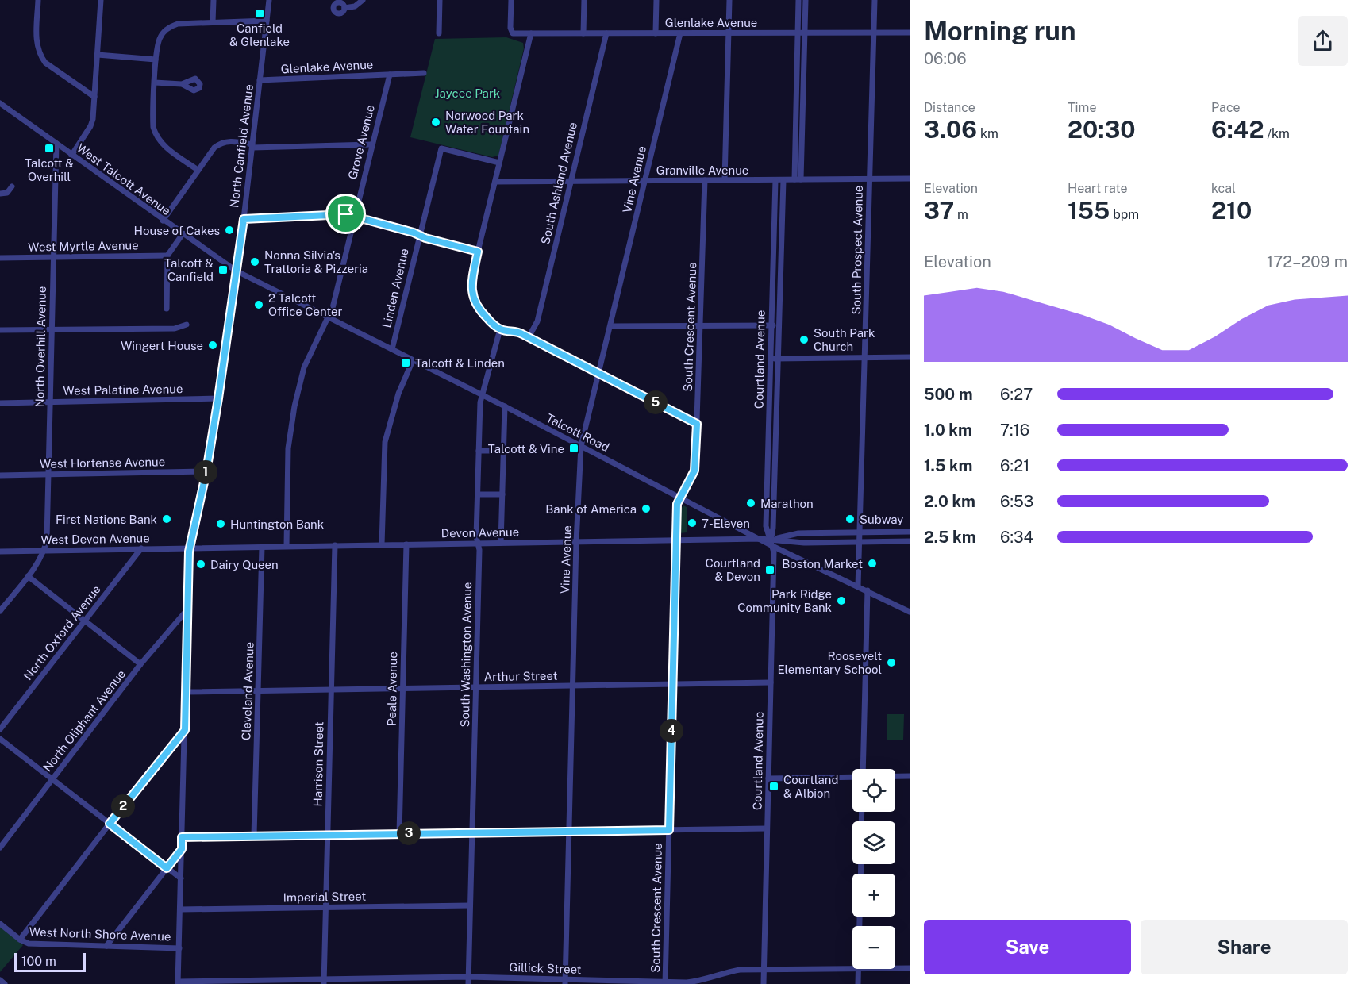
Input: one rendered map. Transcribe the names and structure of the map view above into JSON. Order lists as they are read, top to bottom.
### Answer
{
  "streets": {
    "street": [
      "Glenlake Avenue",
      "Grove Avenue",
      "North Canfield Avenue",
      "Granville Avenue",
      "West Talcott Avenue",
      "Vine Avenue",
      "South Ashland Avenue",
      "West Myrtle Avenue",
      "South Prospect Avenue",
      "Linden Avenue",
      "South Crescent Avenue",
      "North Overhill Avenue",
      "Courtland Avenue",
      "West Palatine Avenue",
      "Talcott Road",
      "West Hortense Avenue",
      "Devon Avenue",
      "West Devon Avenue",
      "North Oxford Avenue",
      "South Washington Avenue",
      "Arthur Street",
      "Peale Avenue",
      "Cleveland Avenue",
      "North Oliphant Avenue",
      "Harrison Street",
      "Imperial Street",
      "West North Shore Avenue",
      "Gillick Street"
    ]
  },
  "crossings": [
    ["Glenlake Avenue", "Grove Avenue"],
    ["Glenlake Avenue", "North Canfield Avenue"],
    ["Glenlake Avenue", "Vine Avenue"],
    ["Glenlake Avenue", "South Ashland Avenue"],
    ["Glenlake Avenue", "South Prospect Avenue"],
    ["Grove Avenue", "Talcott Road"],
    ["Grove Avenue", "Devon Avenue"],
    ["North Canfield Avenue", "West Talcott Avenue"],
    ["North Canfield Avenue", "West Palatine Avenue"],
    ["North Canfield Avenue", "Talcott Road"],
    ["North Canfield Avenue", "West Hortense Avenue"],
    ["North Canfield Avenue", "Devon Avenue"],
    ["North Canfield Avenue", "West Devon Avenue"],
    ["North Canfield Avenue", "Arthur Street"],
    ["North Canfield Avenue", "North Oliphant Avenue"],
    ["North Canfield Avenue", "Imperial Street"],
    ["North Canfield Avenue", "West North Shore Avenue"],
    ["North Canfield Avenue", "Gillick Street"],
    ["Granville Avenue", "Vine Avenue"],
    ["Granville Avenue", "South Ashland Avenue"],
    ["Granville Avenue", "South Prospect Avenue"],
    ["Granville Avenue", "South Crescent Avenue"],
    ["Granville Avenue", "Courtland Avenue"],
    ["West Talcott Avenue", "North Overhill Avenue"],
    ["West Talcott Avenue", "Talcott Road"],
    ["Vine Avenue", "Talcott Road"],
    ["Vine Avenue", "Devon Avenue"],
    ["Vine Avenue", "Arthur Street"],
    ["Vine Avenue", "Gillick Street"],
    ["West Myrtle Avenue", "North Overhill Avenue"],
    ["South Prospect Avenue", "Talcott Road"],
    ["South Prospect Avenue", "Devon Avenue"],
    ["Linden Avenue", "Talcott Road"],
    ["South Crescent Avenue", "Talcott Road"],
    ["South Crescent Avenue", "Devon Avenue"],
    ["South Crescent Avenue", "Arthur Street"],
    ["South Crescent Avenue", "Gillick Street"],
    ["North Overhill Avenue", "West Palatine Avenue"],
    ["North Overhill Avenue", "West Hortense Avenue"],
    ["North Overhill Avenue", "West Devon Avenue"],
    ["Courtland Avenue", "Talcott Road"],
    ["Courtland Avenue", "Devon Avenue"],
    ["Courtland Avenue", "Arthur Street"],
    ["Courtland Avenue", "Gillick Street"],
    ["Talcott Road", "Devon Avenue"],
    ["Talcott Road", "South Washington Avenue"],
    ["Devon Avenue", "West Devon Avenue"],
    ["Devon Avenue", "South Washington Avenue"],
    ["Devon Avenue", "Peale Avenue"],
    ["Devon Avenue", "Cleveland Avenue"],
    ["Devon Avenue", "Harrison Street"],
    ["West Devon Avenue", "North Oxford Avenue"],
    ["South Washington Avenue", "Arthur Street"],
    ["South Washington Avenue", "Imperial Street"],
    ["South Washington Avenue", "Gillick Street"],
    ["Arthur Street", "Peale Avenue"],
    ["Arthur Street", "Cleveland Avenue"],
    ["Arthur Street", "Harrison Street"],
    ["Harrison Street", "Imperial Street"],
    ["Harrison Street", "Gillick Street"]
  ],
  "parks": ["Jaycee Park"],
  "places": {
    "transit": [
      "Canfield & Glenlake",
      "Talcott & Overhill",
      "Talcott & Canfield",
      "Talcott & Linden",
      "Talcott & Vine",
      "Courtland & Devon",
      "Courtland & Albion"
    ],
    "other": [
      "Norwood Park Water Fountain",
      "House of Cakes",
      "Nonna Silvia's Trattoria & Pizzeria",
      "2 Talcott Office Center",
      "South Park Church",
      "Wingert House",
      "Marathon",
      "Bank of America",
      "First Nations Bank",
      "Subway",
      "7-Eleven",
      "Huntington Bank",
      "Boston Market",
      "Dairy Queen",
      "Park Ridge Community Bank",
      "Roosevelt Elementary School"
    ]
  },
  "scale_bar": "100 m",
  "page": {
    "heading": ["Morning run", "06:06"],
    "stats": [
      ["Distance", "3.06 km"],
      ["Time", "20:30"],
      ["Pace", "6:42 /km"],
      ["Elevation", "37 m"],
      ["Heart rate", "155 bpm"],
      ["kcal", "210"]
    ],
    "chart": ["Elevation", "172–209 m"],
    "list": [
      {
        "name": "500 m",
        "note": "6:27"
      },
      {
        "name": "1.0 km",
        "note": "7:16"
      },
      {
        "name": "1.5 km",
        "note": "6:21"
      },
      {
        "name": "2.0 km",
        "note": "6:53"
      },
      {
        "name": "2.5 km",
        "note": "6:34"
      }
    ],
    "pins": [
      "5",
      "1",
      "4",
      "2",
      "3"
    ],
    "map_buttons": ["+", "−"],
    "buttons": ["Save", "Share"],
    "scale": "100 m"
  }
}
